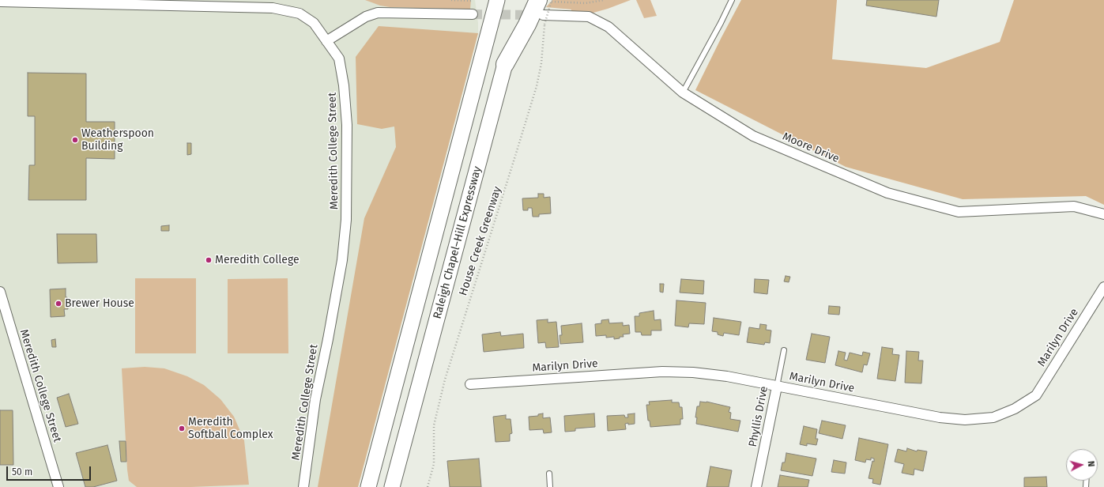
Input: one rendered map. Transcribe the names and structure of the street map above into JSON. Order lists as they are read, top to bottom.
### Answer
{
  "streets": {
    "highway": ["Raleigh Chapel–Hill Expressway"],
    "street": [
      "Moore Drive",
      "Meredith College Street",
      "Marilyn Drive",
      "Phyllis Drive"
    ],
    "path": ["House Creek Greenway"]
  },
  "crossings": [
    ["Moore Drive", "House Creek Greenway"],
    ["Marilyn Drive", "Phyllis Drive"]
  ],
  "places": [
    "Weatherspoon Building",
    "Meredith College",
    "Brewer House",
    "Meredith Softball Complex"
  ],
  "scale_bar": "50 m",
  "north": "right"
}
